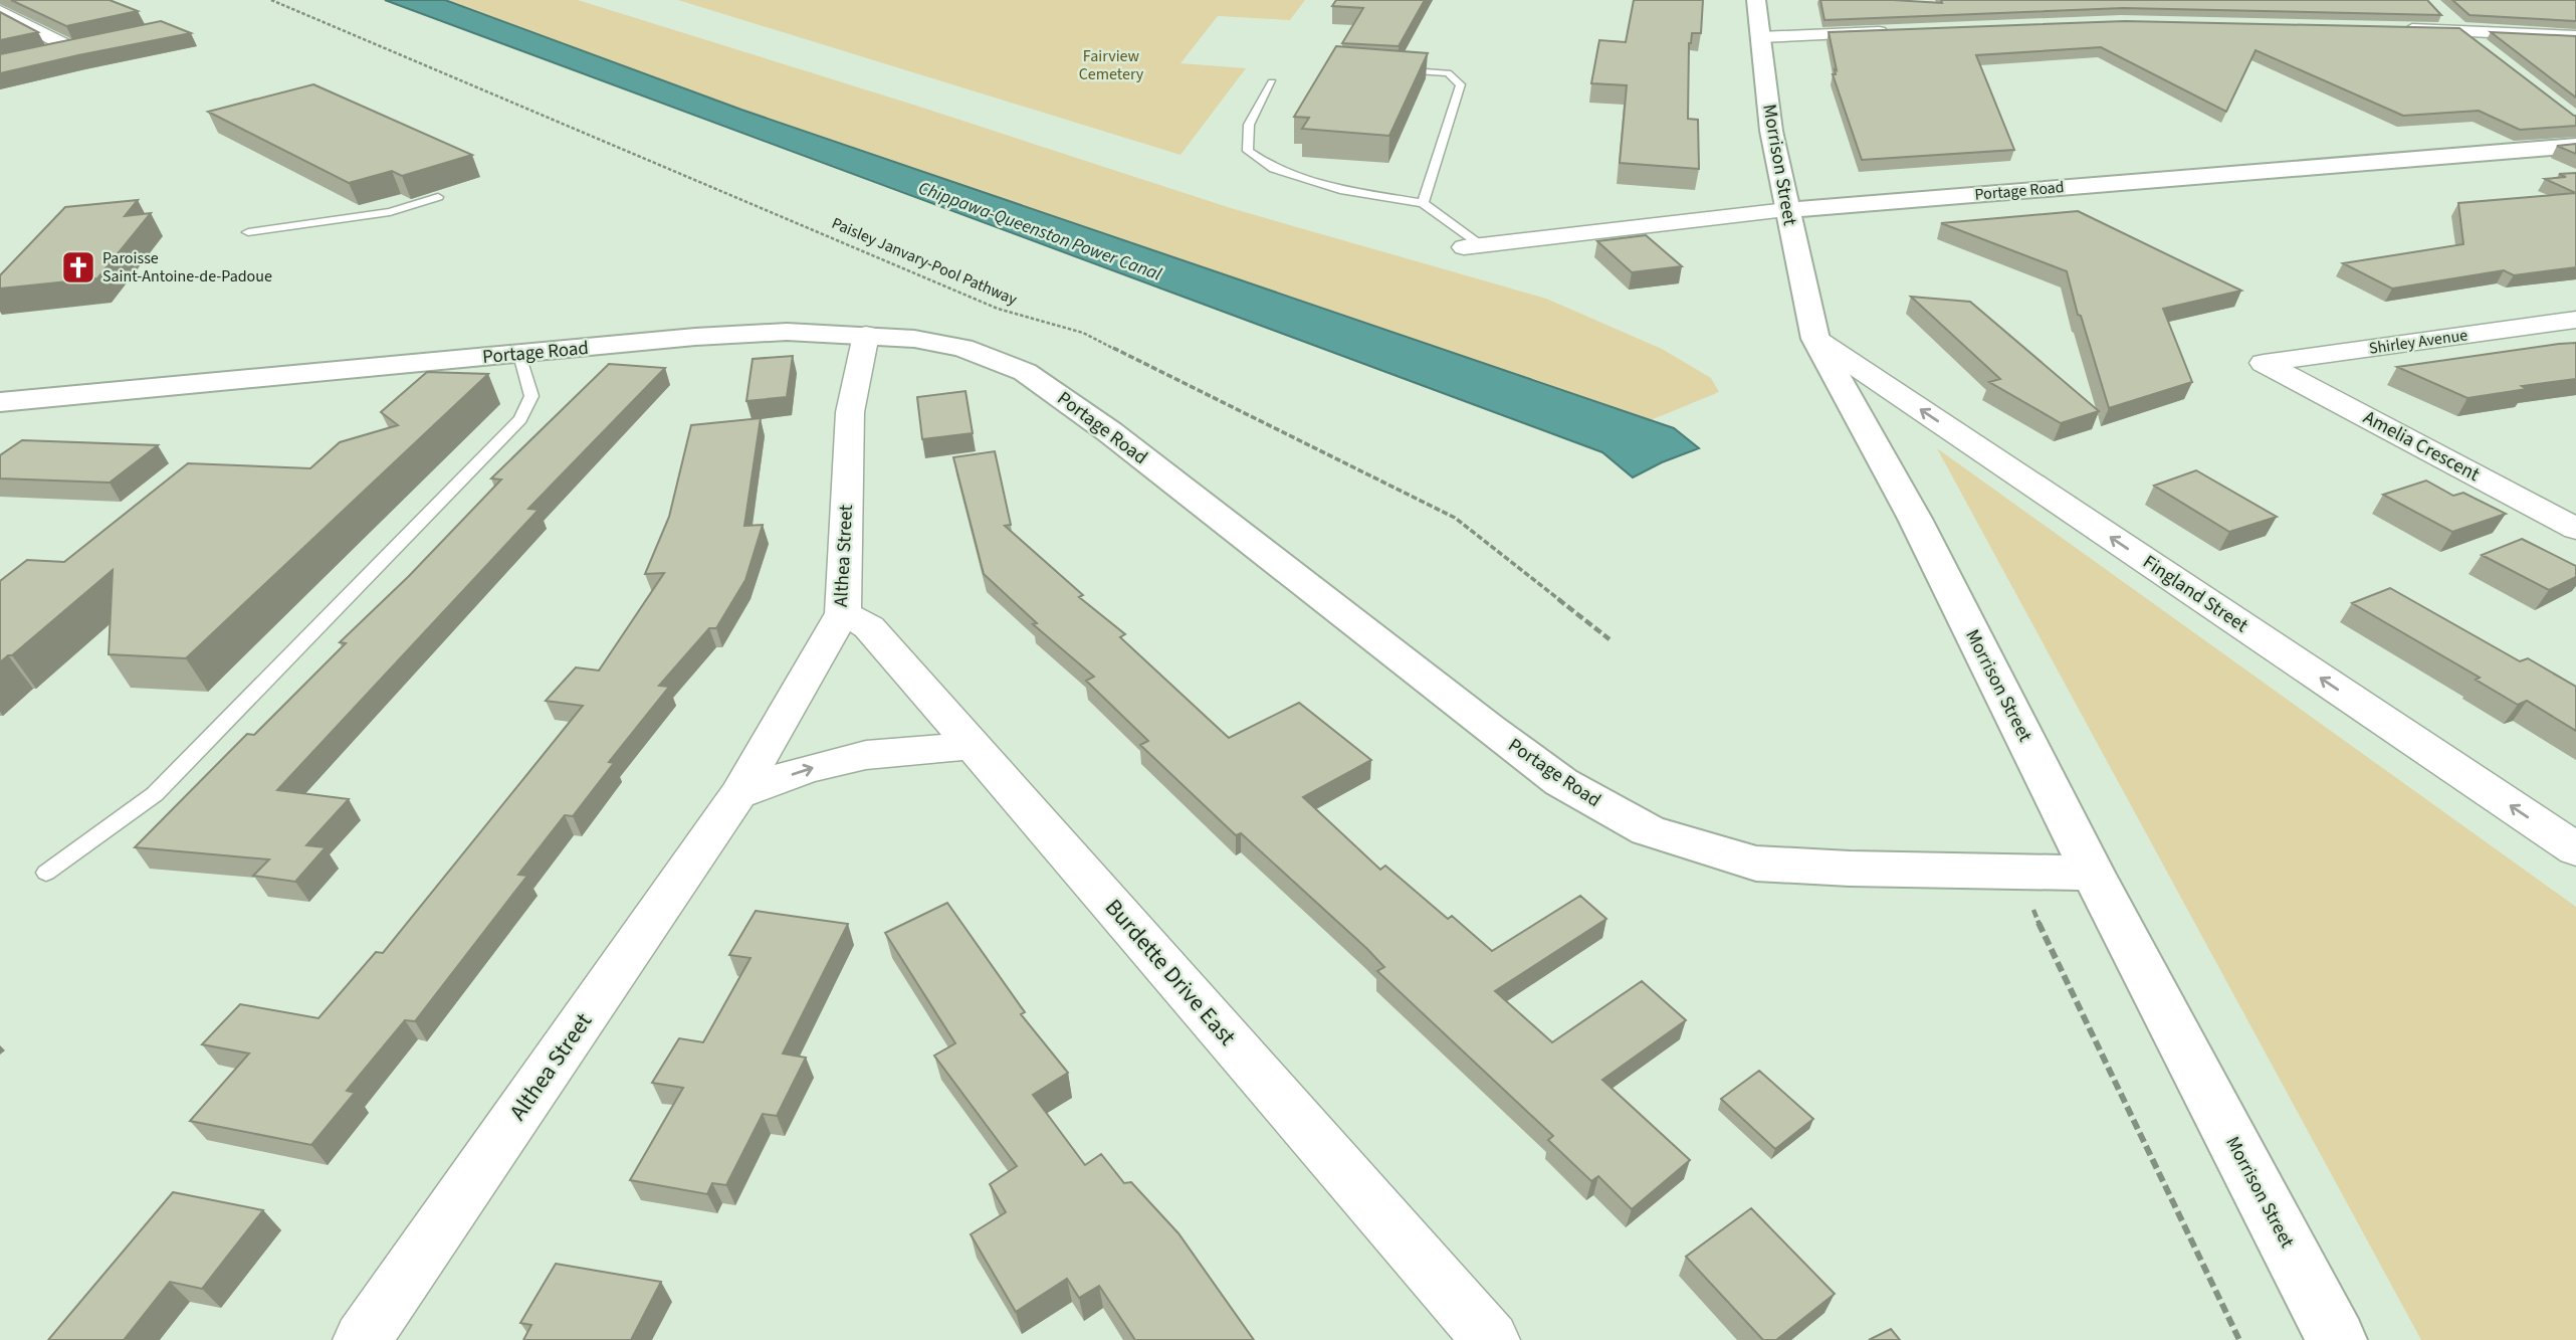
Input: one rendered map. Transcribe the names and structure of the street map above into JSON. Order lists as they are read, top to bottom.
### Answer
{
  "streets": {
    "street": [
      "Morrison Street",
      "Portage Road",
      "Shirley Avenue",
      "Amelia Crescent",
      "Althea Street",
      "Fingland Street",
      "Burdette Drive East"
    ],
    "path": ["Paisley Janvary-Pool Pathway"]
  },
  "crossings": [
    ["Morrison Street", "Portage Road"],
    ["Morrison Street", "Fingland Street"],
    ["Portage Road", "Althea Street"],
    ["Shirley Avenue", "Amelia Crescent"],
    ["Althea Street", "Burdette Drive East"]
  ],
  "one_way": ["Fingland Street"],
  "water": ["Chippawa-Queenston Power Canal"],
  "parks": ["Fairview Cemetery"],
  "places": {
    "church": ["Paroisse Saint-Antoine-de-Padoue"]
  }
}
